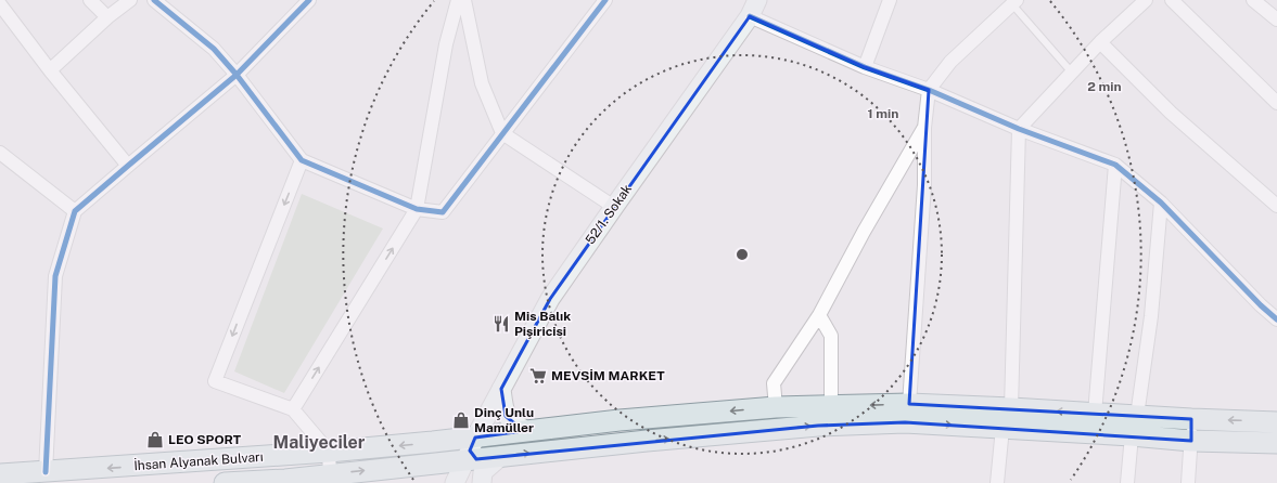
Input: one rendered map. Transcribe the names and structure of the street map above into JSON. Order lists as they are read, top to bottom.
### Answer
{
  "streets": {
    "main road": ["52/1. Sokak", "İhsan Alyanak Bulvarı"]
  },
  "crossings": [
    ["52/1. Sokak", "İhsan Alyanak Bulvarı"]
  ],
  "districts": ["Maliyeciler"],
  "places": {
    "restaurant": ["Mis Balık Pişiricisi"],
    "supermarket": ["MEVSİM MARKET"],
    "shop": ["Dinç Unlu Mamüller", "LEO SPORT"]
  },
  "rings": ["2 min", "1 min"]
}
